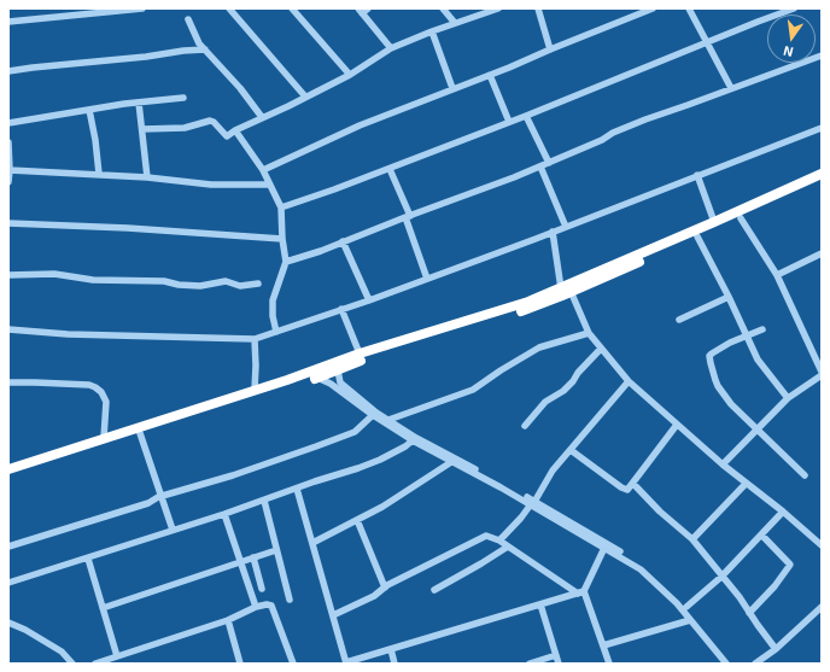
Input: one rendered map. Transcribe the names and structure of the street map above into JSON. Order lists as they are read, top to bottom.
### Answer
{
  "north": "bottom"
}
